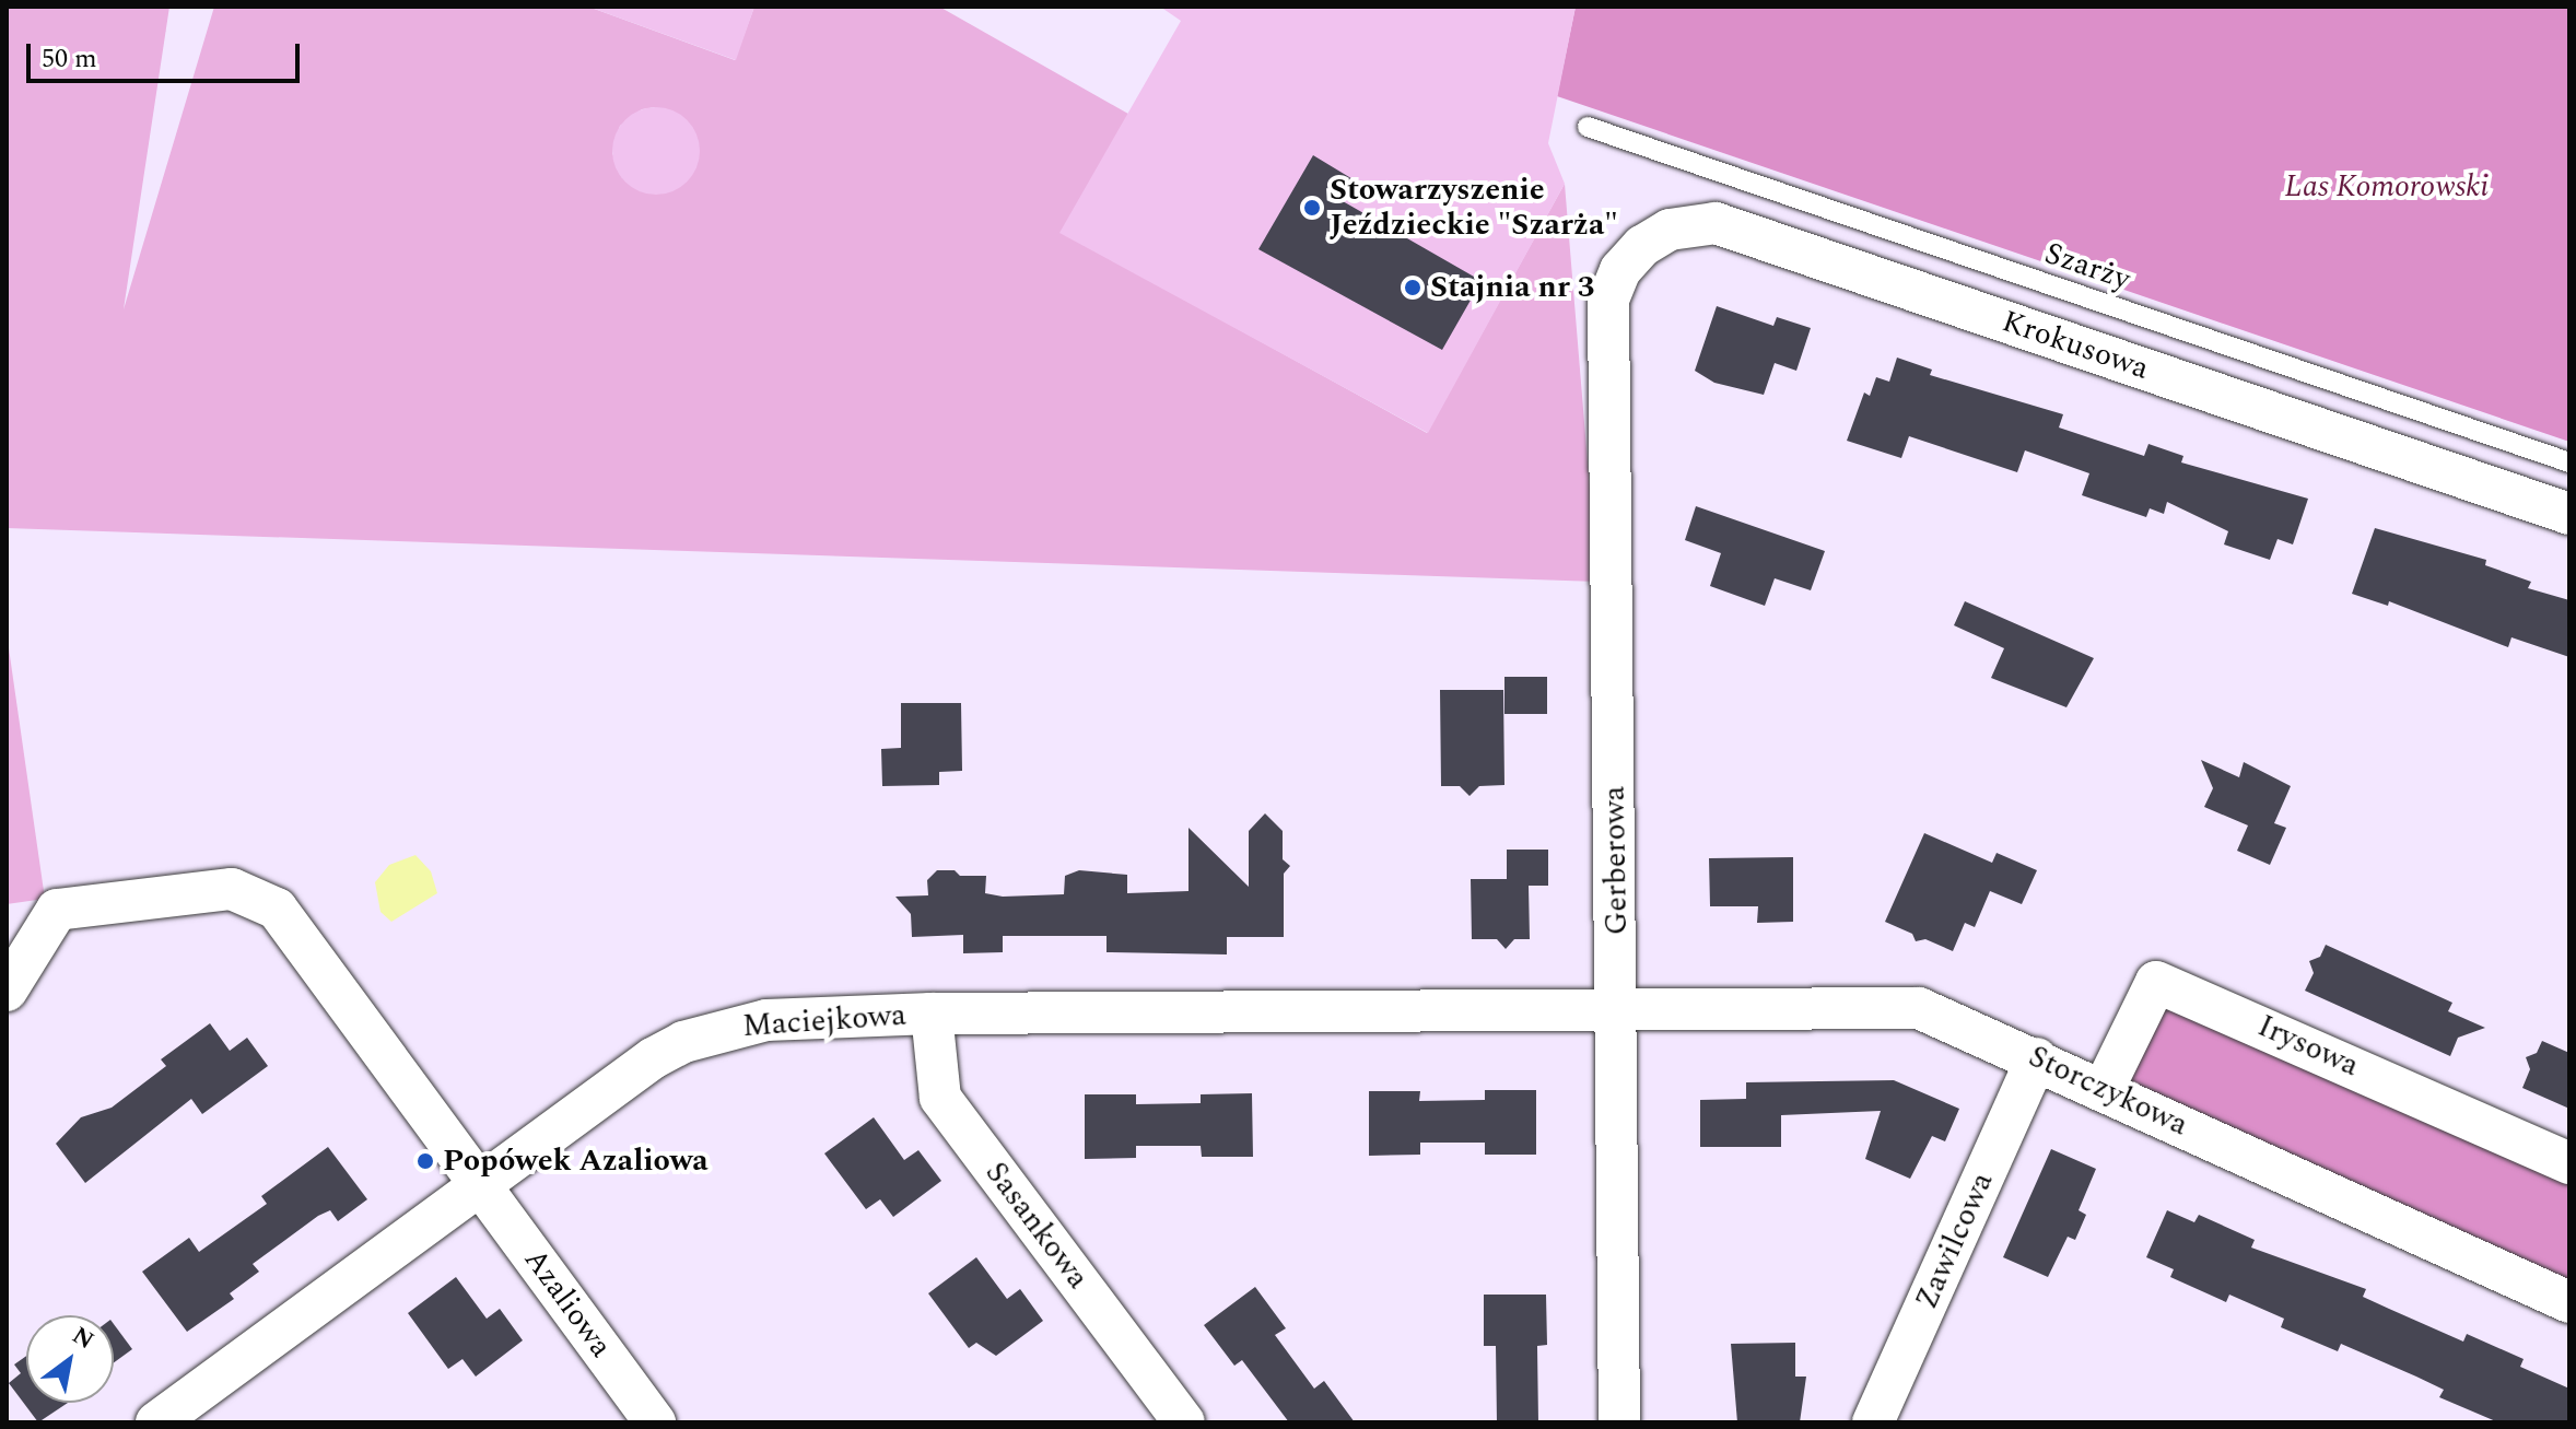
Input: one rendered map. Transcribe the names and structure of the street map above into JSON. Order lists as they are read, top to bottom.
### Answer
{
  "streets": {
    "street": [
      "Krokusowa",
      "Gerberowa",
      "Maciejkowa",
      "Irysowa",
      "Storczykowa",
      "Sasankowa",
      "Zawilcowa",
      "Azaliowa"
    ],
    "lane": ["Szarży"]
  },
  "crossings": [
    ["Krokusowa", "Gerberowa"],
    ["Gerberowa", "Maciejkowa"],
    ["Gerberowa", "Storczykowa"],
    ["Maciejkowa", "Storczykowa"],
    ["Maciejkowa", "Sasankowa"],
    ["Maciejkowa", "Azaliowa"],
    ["Irysowa", "Storczykowa"],
    ["Storczykowa", "Zawilcowa"]
  ],
  "parks": ["Las Komorowski"],
  "places": ["Stowarzyszenie Jeździeckie \"Szarża\"", "Stajnia nr 3", "Popówek Azaliowa"],
  "scale_bar": "50 m",
  "north": "top right"
}
